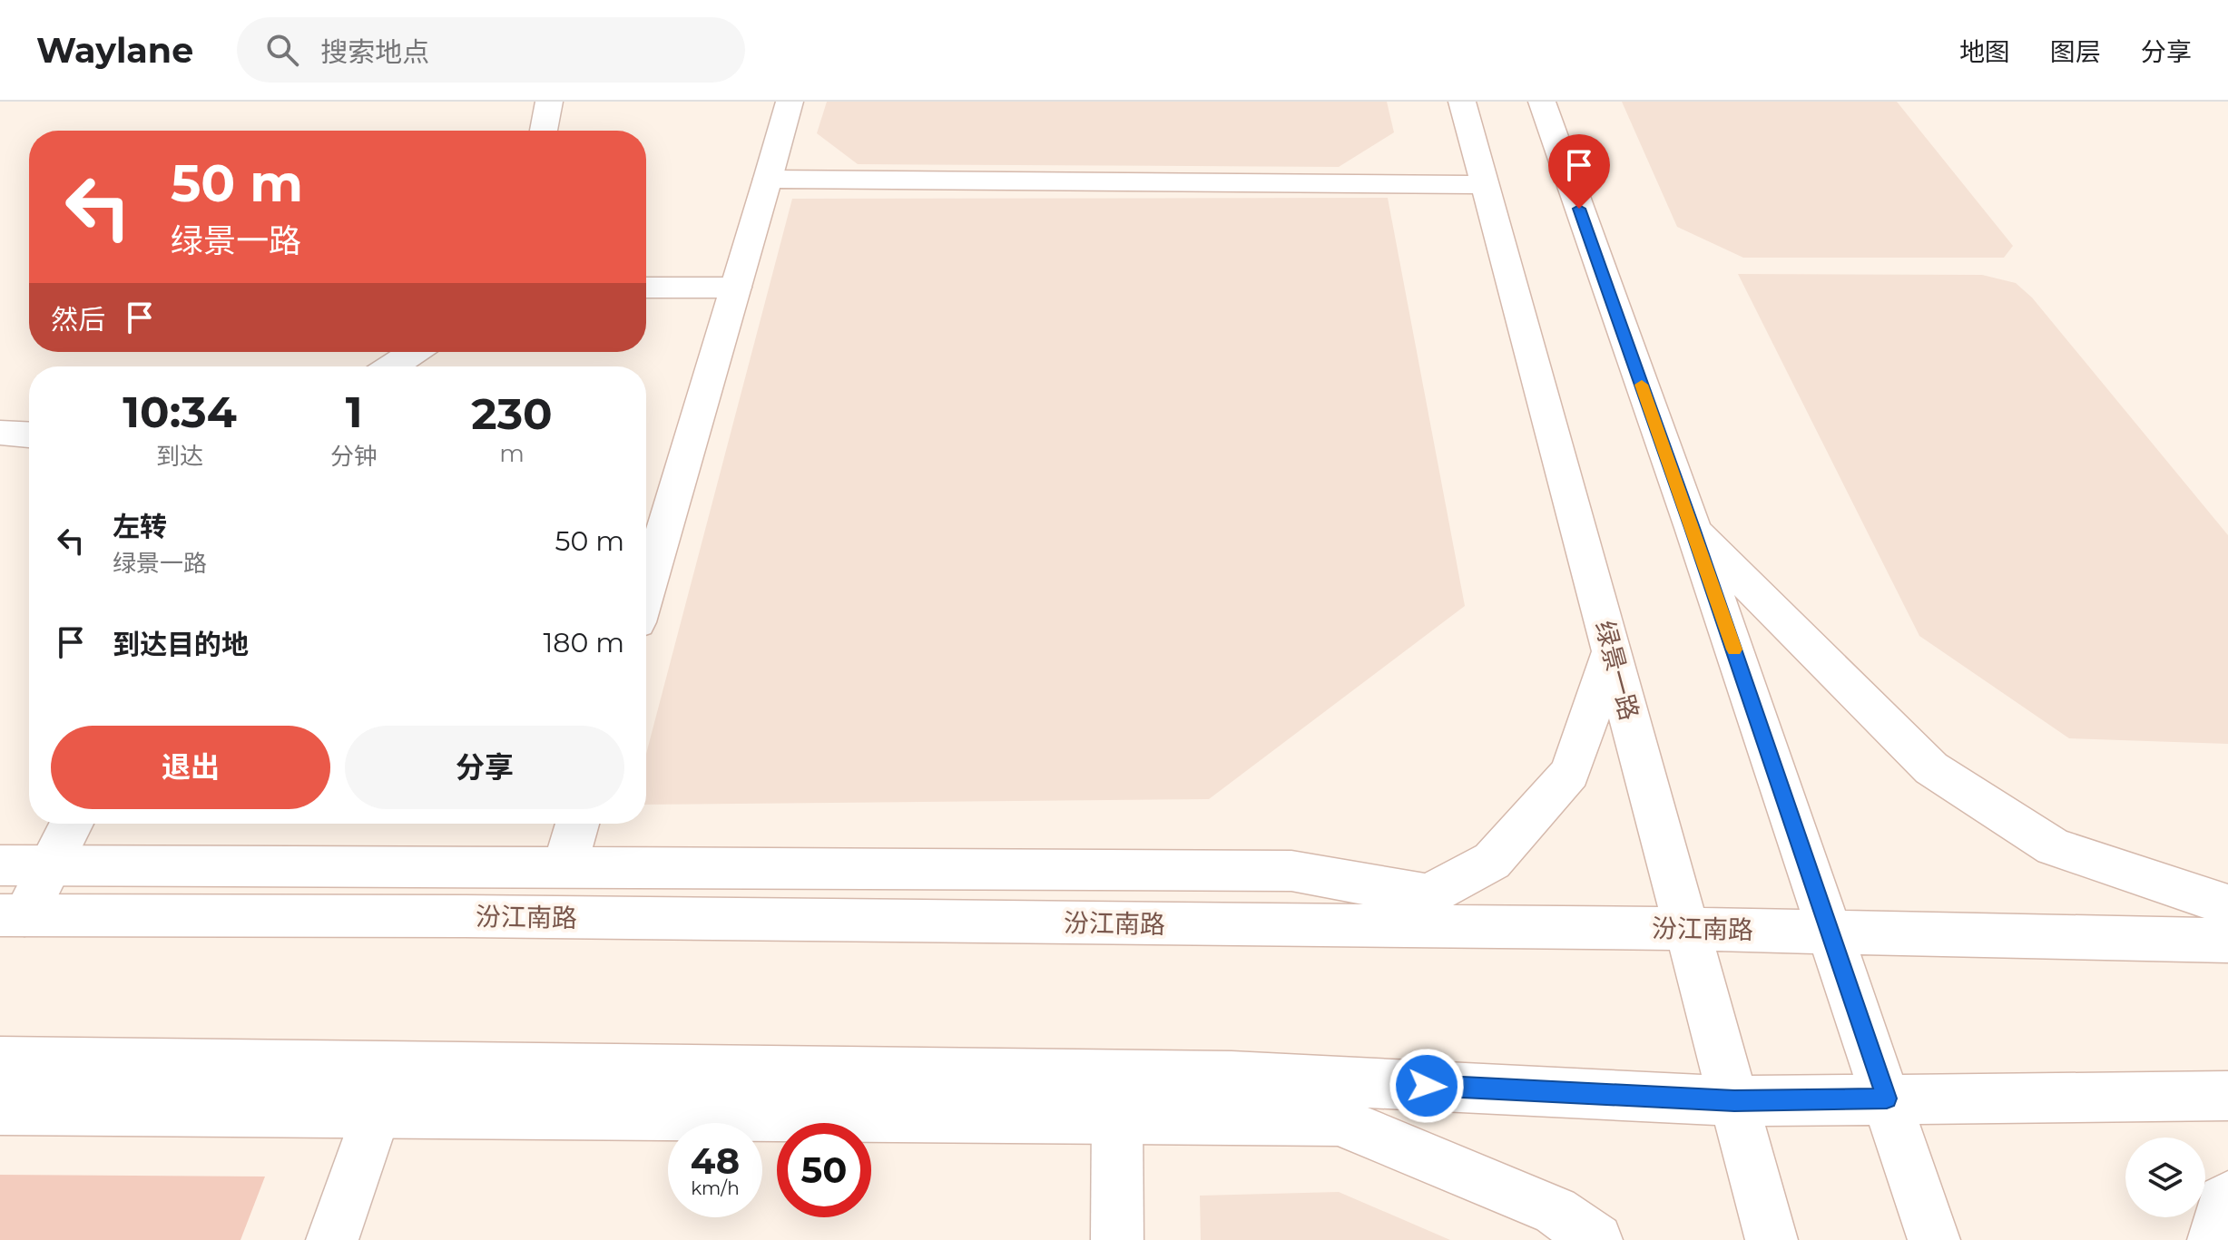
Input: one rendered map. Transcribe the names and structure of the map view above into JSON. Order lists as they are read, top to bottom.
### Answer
{
  "streets": {
    "main road": ["绿景一路", "汾江南路"]
  },
  "crossings": [
    ["绿景一路", "汾江南路"]
  ],
  "page": {
    "header": "Waylane",
    "search": "搜索地点",
    "nav": ["地图", "图层", "分享"],
    "turn": ["50 m", "绿景一路"],
    "then": "然后",
    "eta": [
      "10:34",
      "到达",
      "1",
      "分钟",
      "230",
      "m"
    ],
    "list": [
      {
        "name": "左转",
        "note": "绿景一路",
        "value": "50 m"
      },
      {
        "name": "到达目的地",
        "value": "180 m"
      }
    ],
    "buttons": ["退出", "分享"],
    "speed": "48 km/h",
    "limit": "50"
  }
}
